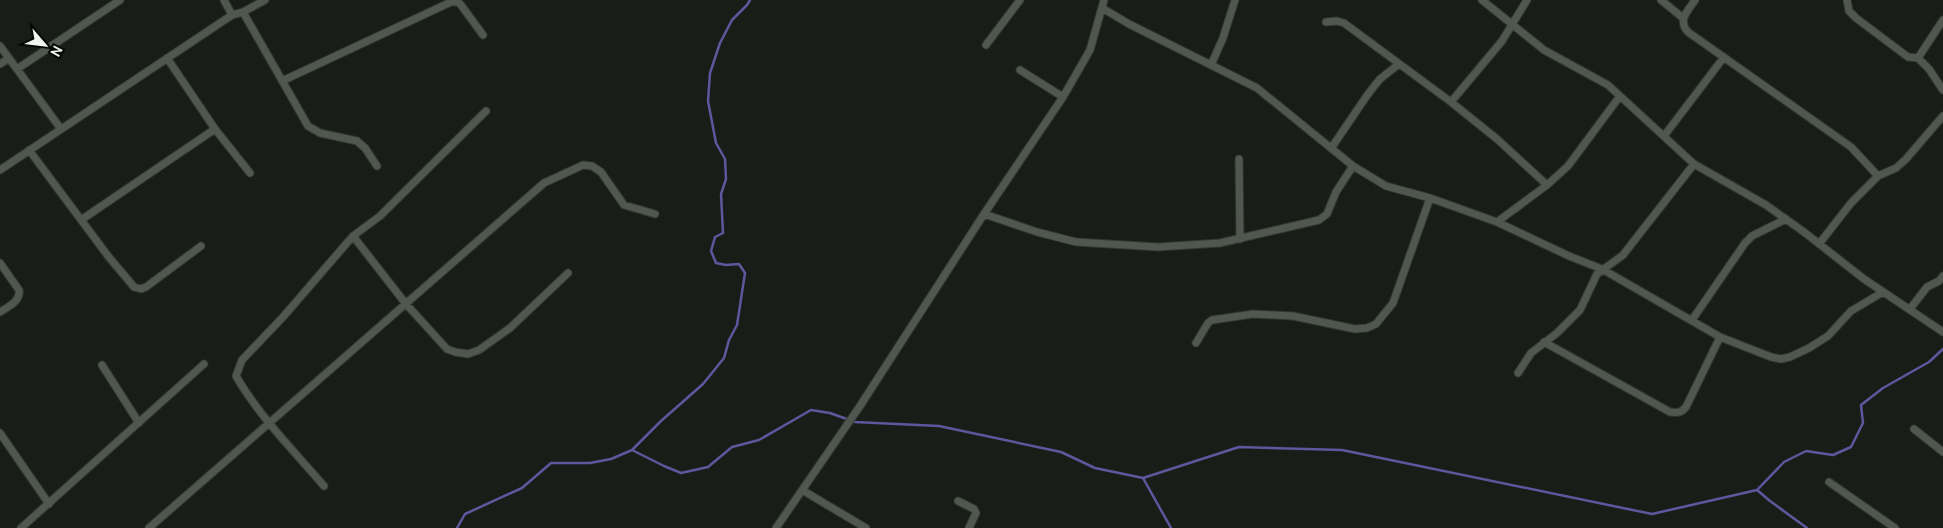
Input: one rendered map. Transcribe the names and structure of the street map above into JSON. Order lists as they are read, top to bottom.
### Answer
{
  "north": "bottom right"
}
